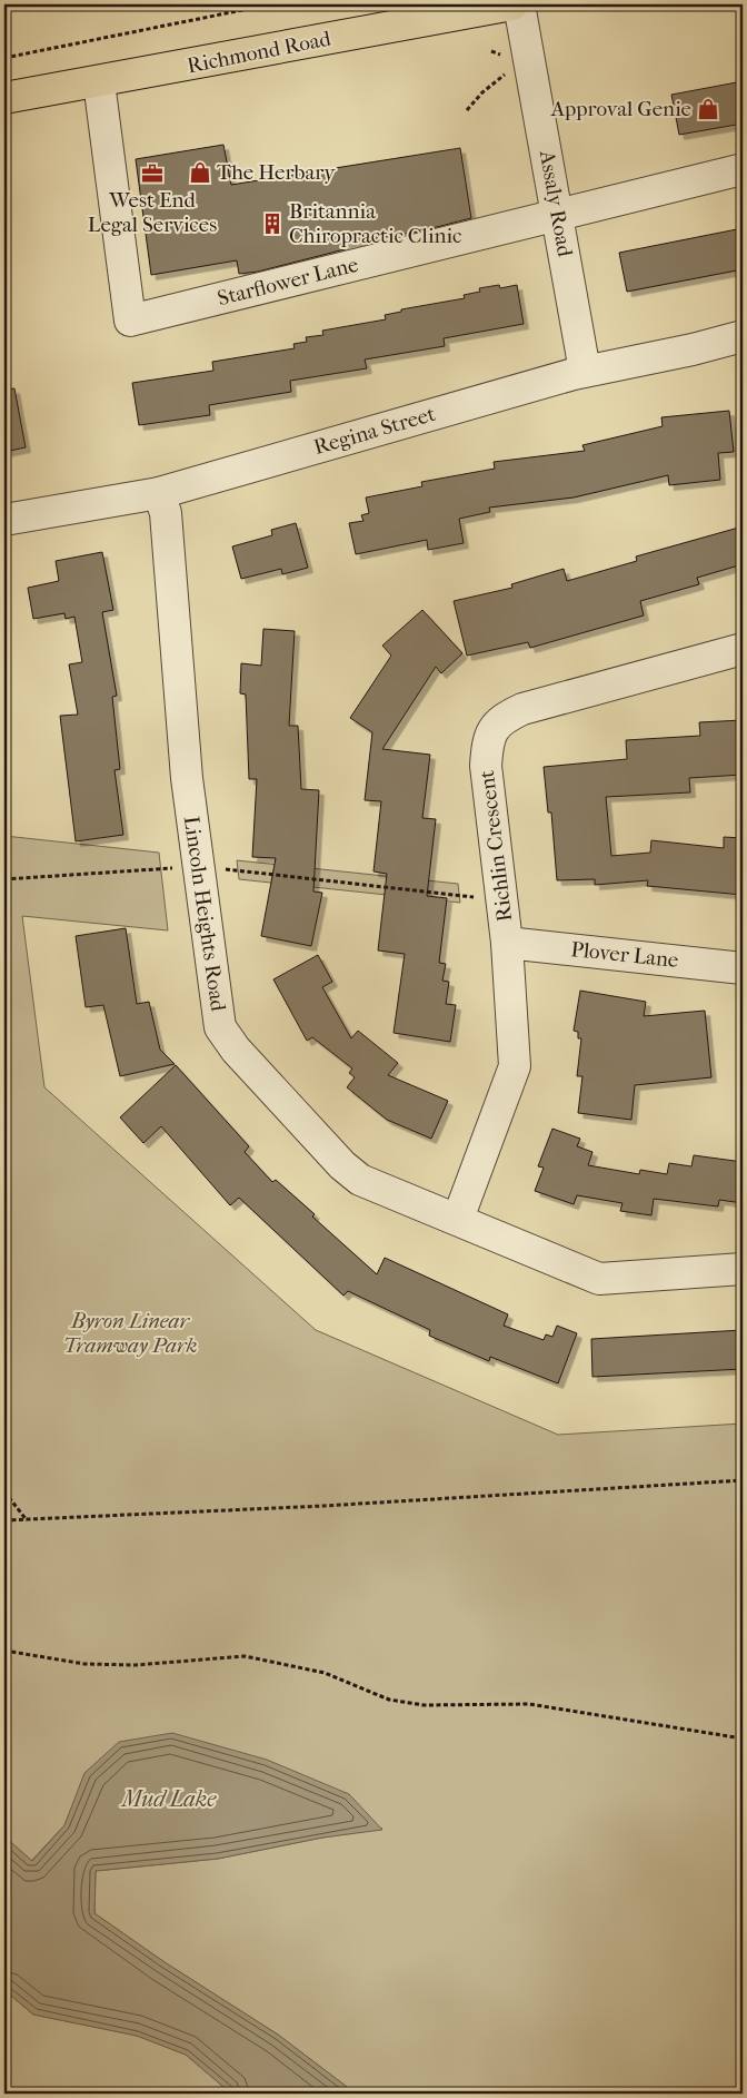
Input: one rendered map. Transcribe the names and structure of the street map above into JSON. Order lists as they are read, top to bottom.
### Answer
{
  "streets": {
    "main road": ["Richmond Road"],
    "street": [
      "Assaly Road",
      "Starflower Lane",
      "Regina Street",
      "Richlin Crescent",
      "Lincoln Heights Road",
      "Plover Lane"
    ]
  },
  "crossings": [
    ["Richmond Road", "Starflower Lane"],
    ["Assaly Road", "Starflower Lane"],
    ["Assaly Road", "Regina Street"],
    ["Regina Street", "Lincoln Heights Road"],
    ["Richlin Crescent", "Lincoln Heights Road"],
    ["Richlin Crescent", "Plover Lane"]
  ],
  "water": ["Mud Lake"],
  "parks": ["Byron Linear Tramway Park"],
  "places": {
    "shop": ["Approval Genie", "The Herbary"],
    "office": ["West End Legal Services"],
    "building": ["Britannia Chiropractic Clinic"]
  }
}
